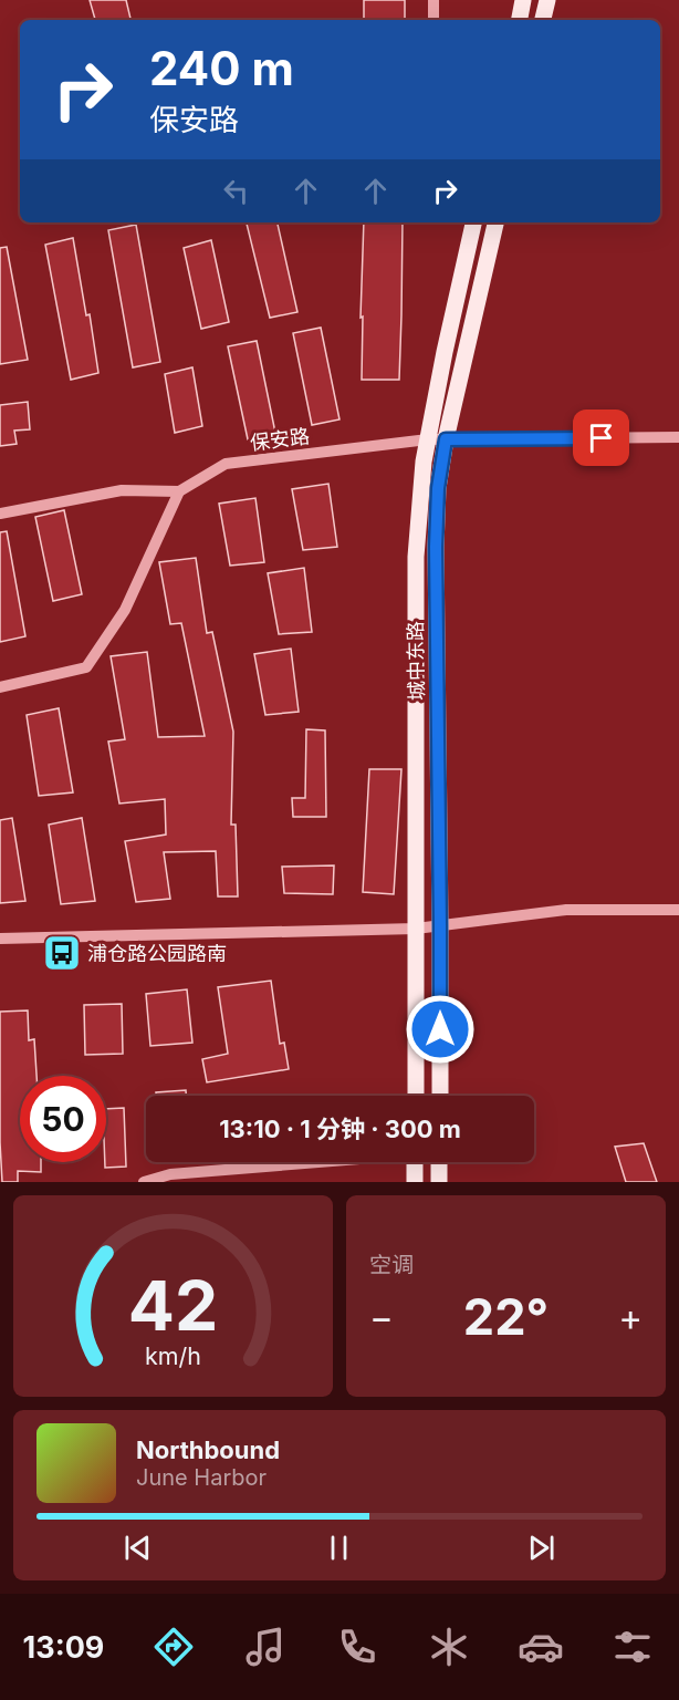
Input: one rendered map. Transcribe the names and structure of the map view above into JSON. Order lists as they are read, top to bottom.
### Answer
{
  "streets": {
    "main road": ["城中东路"],
    "street": ["保安路"]
  },
  "crossings": [
    ["保安路", "城中东路"]
  ],
  "places": {
    "bus stop": ["浦仓路公园路南"]
  },
  "page": {
    "turn": ["240 m", "保安路"],
    "limit": "50",
    "trip": "13:10 · 1 分钟 · 300 m",
    "tile": "空调",
    "heat": ["−", "22°", "+"],
    "song": ["Northbound", "June Harbor"],
    "tabs": "13:09",
    "gauge": ["42", "km/h"]
  }
}
